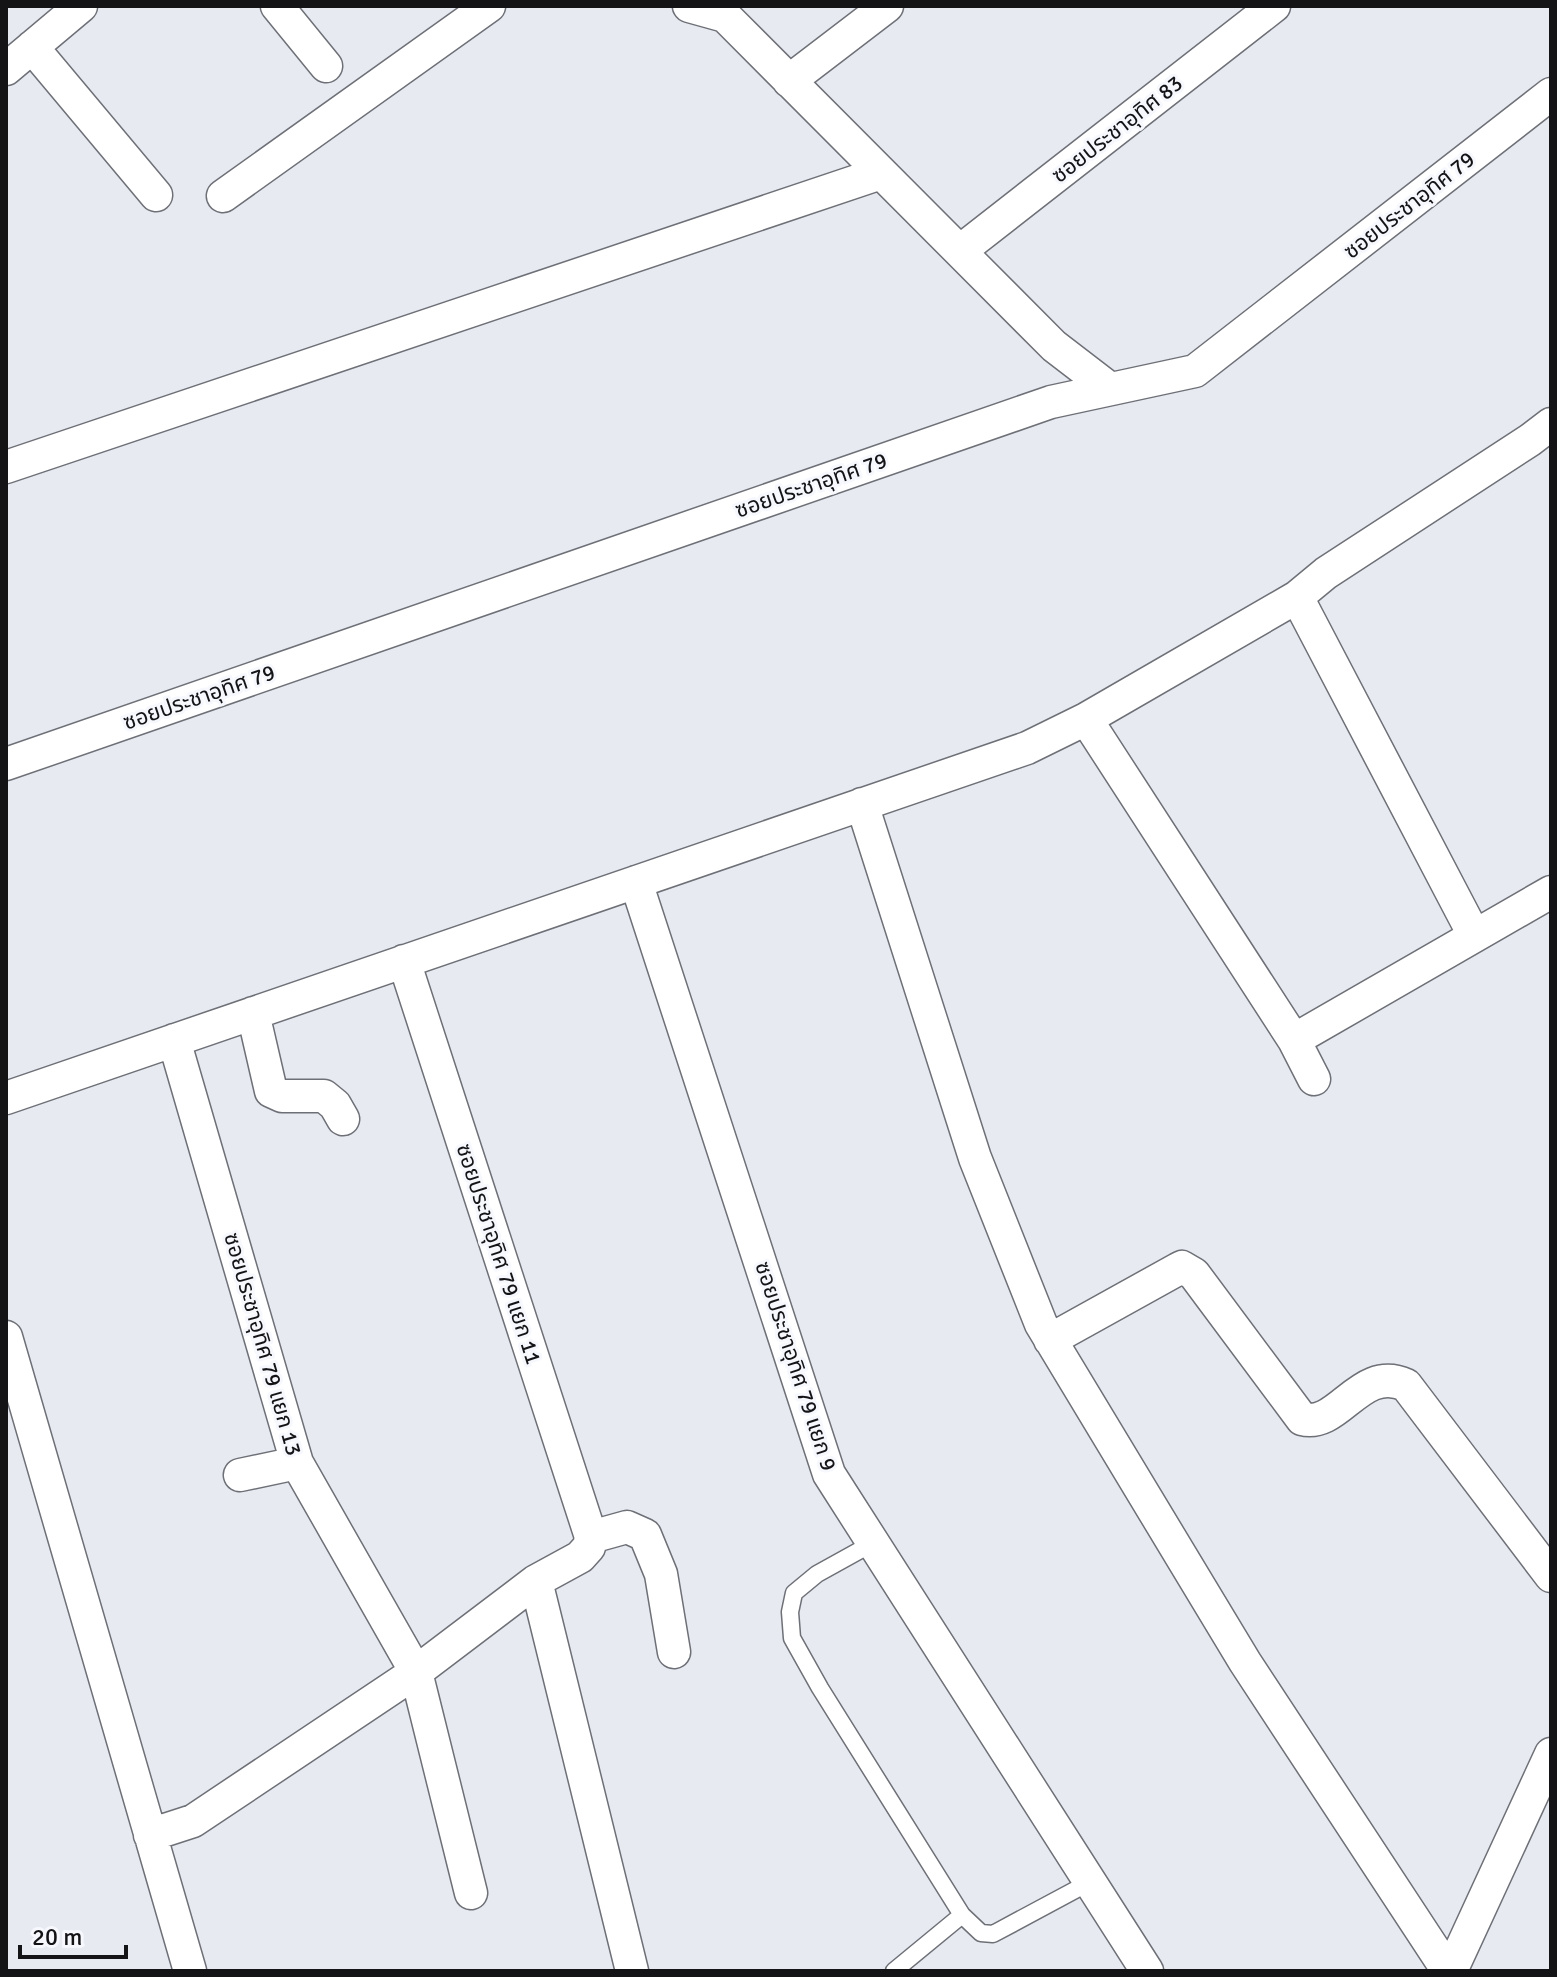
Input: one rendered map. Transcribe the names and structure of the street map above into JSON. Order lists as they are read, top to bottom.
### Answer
{
  "streets": {
    "street": [
      "ซอยประชาอุทิศ 83",
      "ซอยประชาอุทิศ 79",
      "ซอยประชาอุทิศ 79 แยก 11",
      "ซอยประชาอุทิศ 79 แยก 13",
      "ซอยประชาอุทิศ 79 แยก 9"
    ]
  },
  "scale_bar": "20 m"
}
